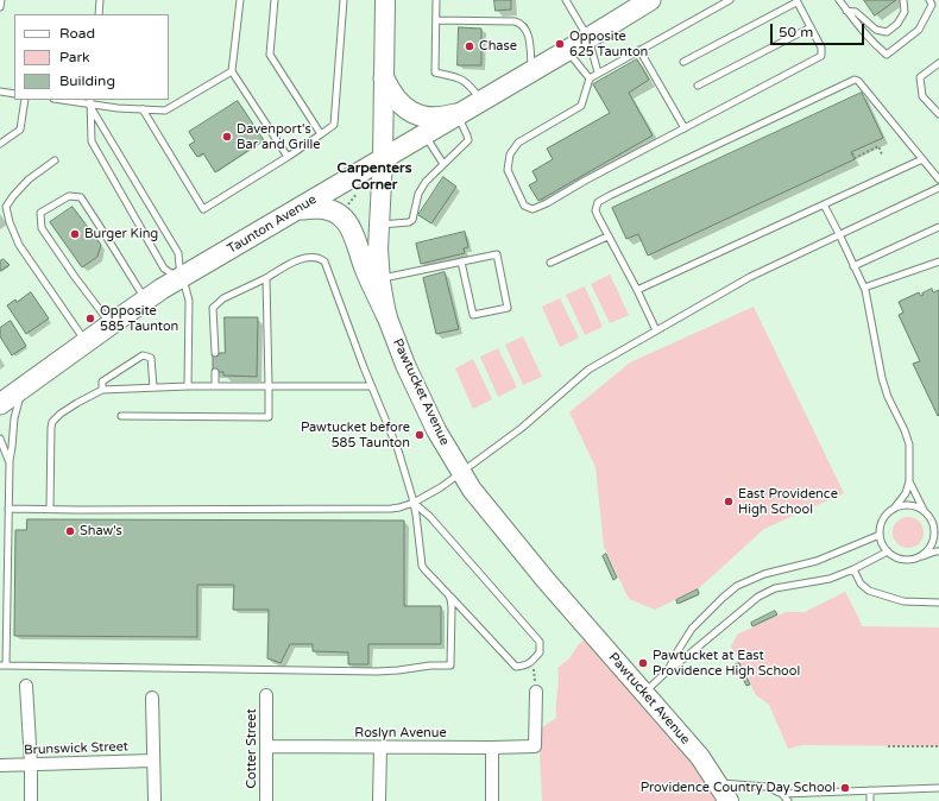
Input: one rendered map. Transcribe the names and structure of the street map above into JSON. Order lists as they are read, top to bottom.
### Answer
{
  "streets": {
    "highway": ["Taunton Avenue"],
    "main road": ["Pawtucket Avenue"],
    "street": ["Roslyn Avenue", "Brunswick Street", "Cotter Street"]
  },
  "crossings": [
    ["Taunton Avenue", "Pawtucket Avenue"],
    ["Roslyn Avenue", "Cotter Street"]
  ],
  "districts": ["Carpenters Corner"],
  "places": [
    "Opposite 625 Taunton",
    "Chase",
    "Davenport's Bar and Grille",
    "Burger King",
    "Opposite 585 Taunton",
    "Pawtucket before 585 Taunton",
    "East Providence High School",
    "Shaw's",
    "Pawtucket at East Providence High School",
    "Providence Country Day School"
  ],
  "legend": ["Road", "Park", "Building"],
  "scale_bar": "50 m"
}
